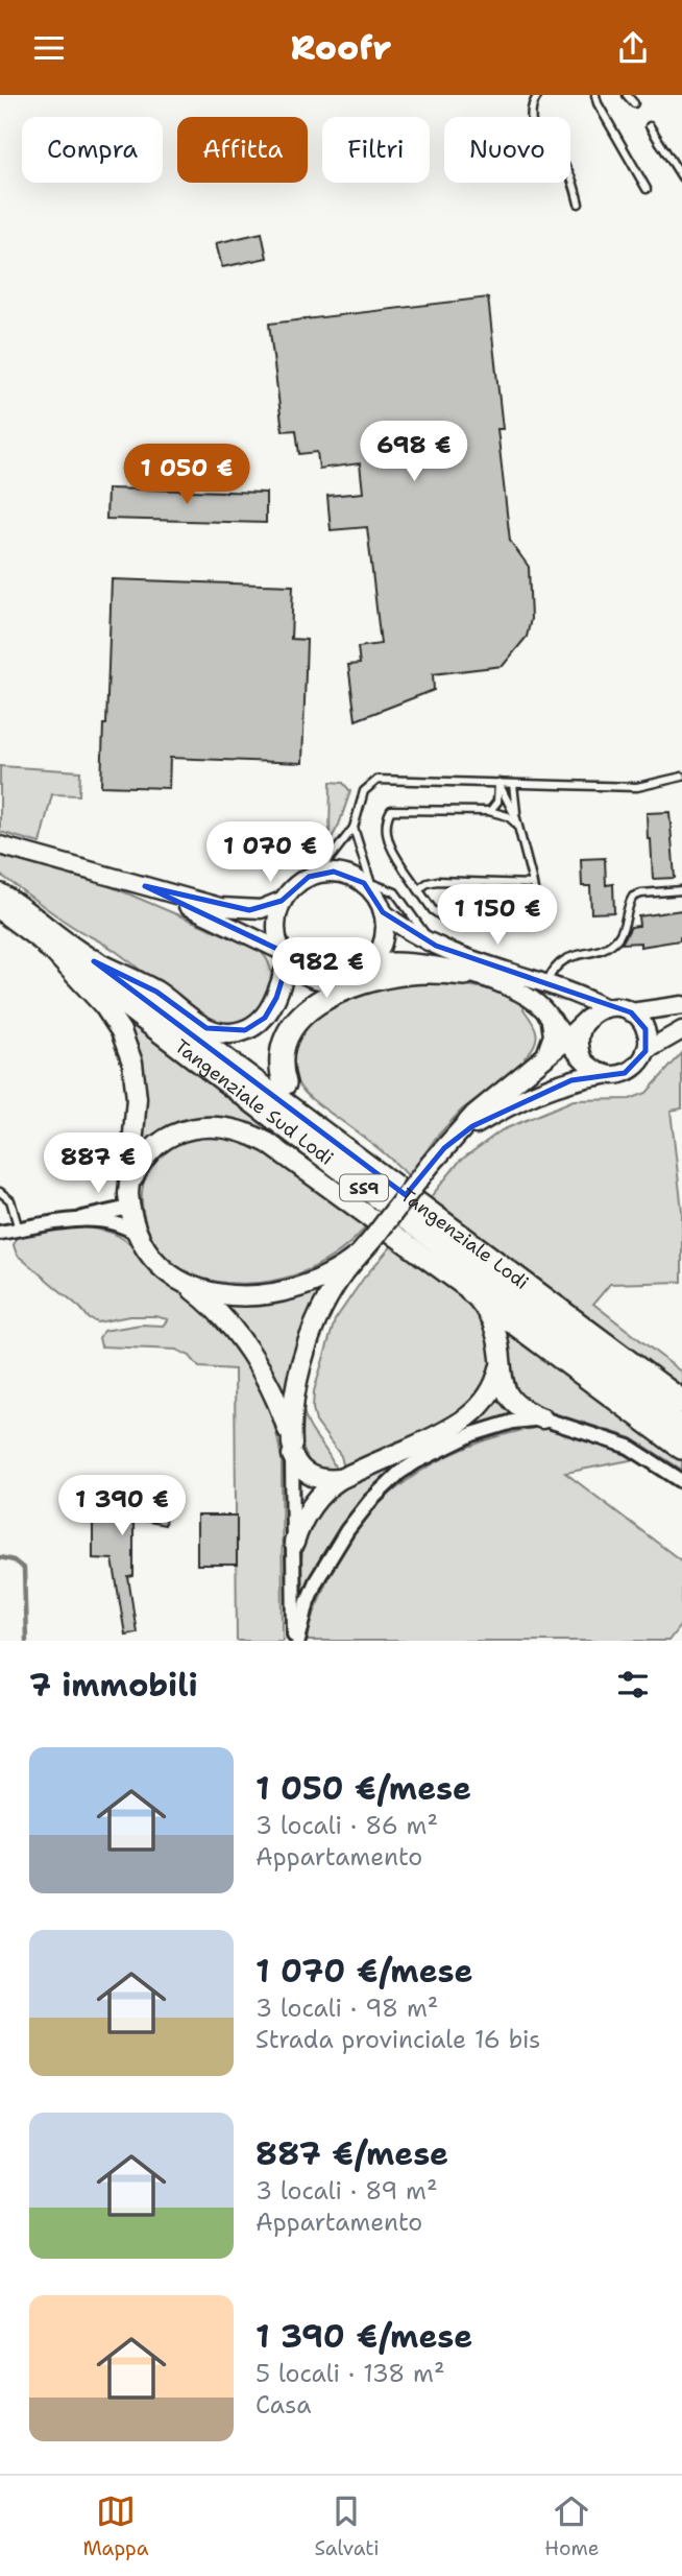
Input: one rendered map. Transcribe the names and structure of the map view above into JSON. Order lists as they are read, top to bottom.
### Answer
{
  "streets": {
    "highway": ["Tangenziale Sud Lodi", "SS9", "Tangenziale Lodi"]
  },
  "page": {
    "header": "Roofr",
    "chip": [
      "Compra",
      "Affitta",
      "Filtri",
      "Nuovo"
    ],
    "price": [
      "698 €",
      "1 050 €",
      "1 070 €",
      "1 150 €",
      "982 €",
      "887 €",
      "1 390 €"
    ],
    "heading": "7 immobili",
    "list": [
      {
        "name": "1 050 €/mese",
        "note": "3 locali · 86 m² · Appartamento"
      },
      {
        "name": "1 070 €/mese",
        "note": "3 locali · 98 m² · Strada provinciale 16 bis"
      },
      {
        "name": "887 €/mese",
        "note": "3 locali · 89 m² · Appartamento"
      },
      {
        "name": "1 390 €/mese",
        "note": "5 locali · 138 m² · Casa"
      }
    ],
    "tabs": ["Mappa", "Salvati", "Home"]
  }
}
